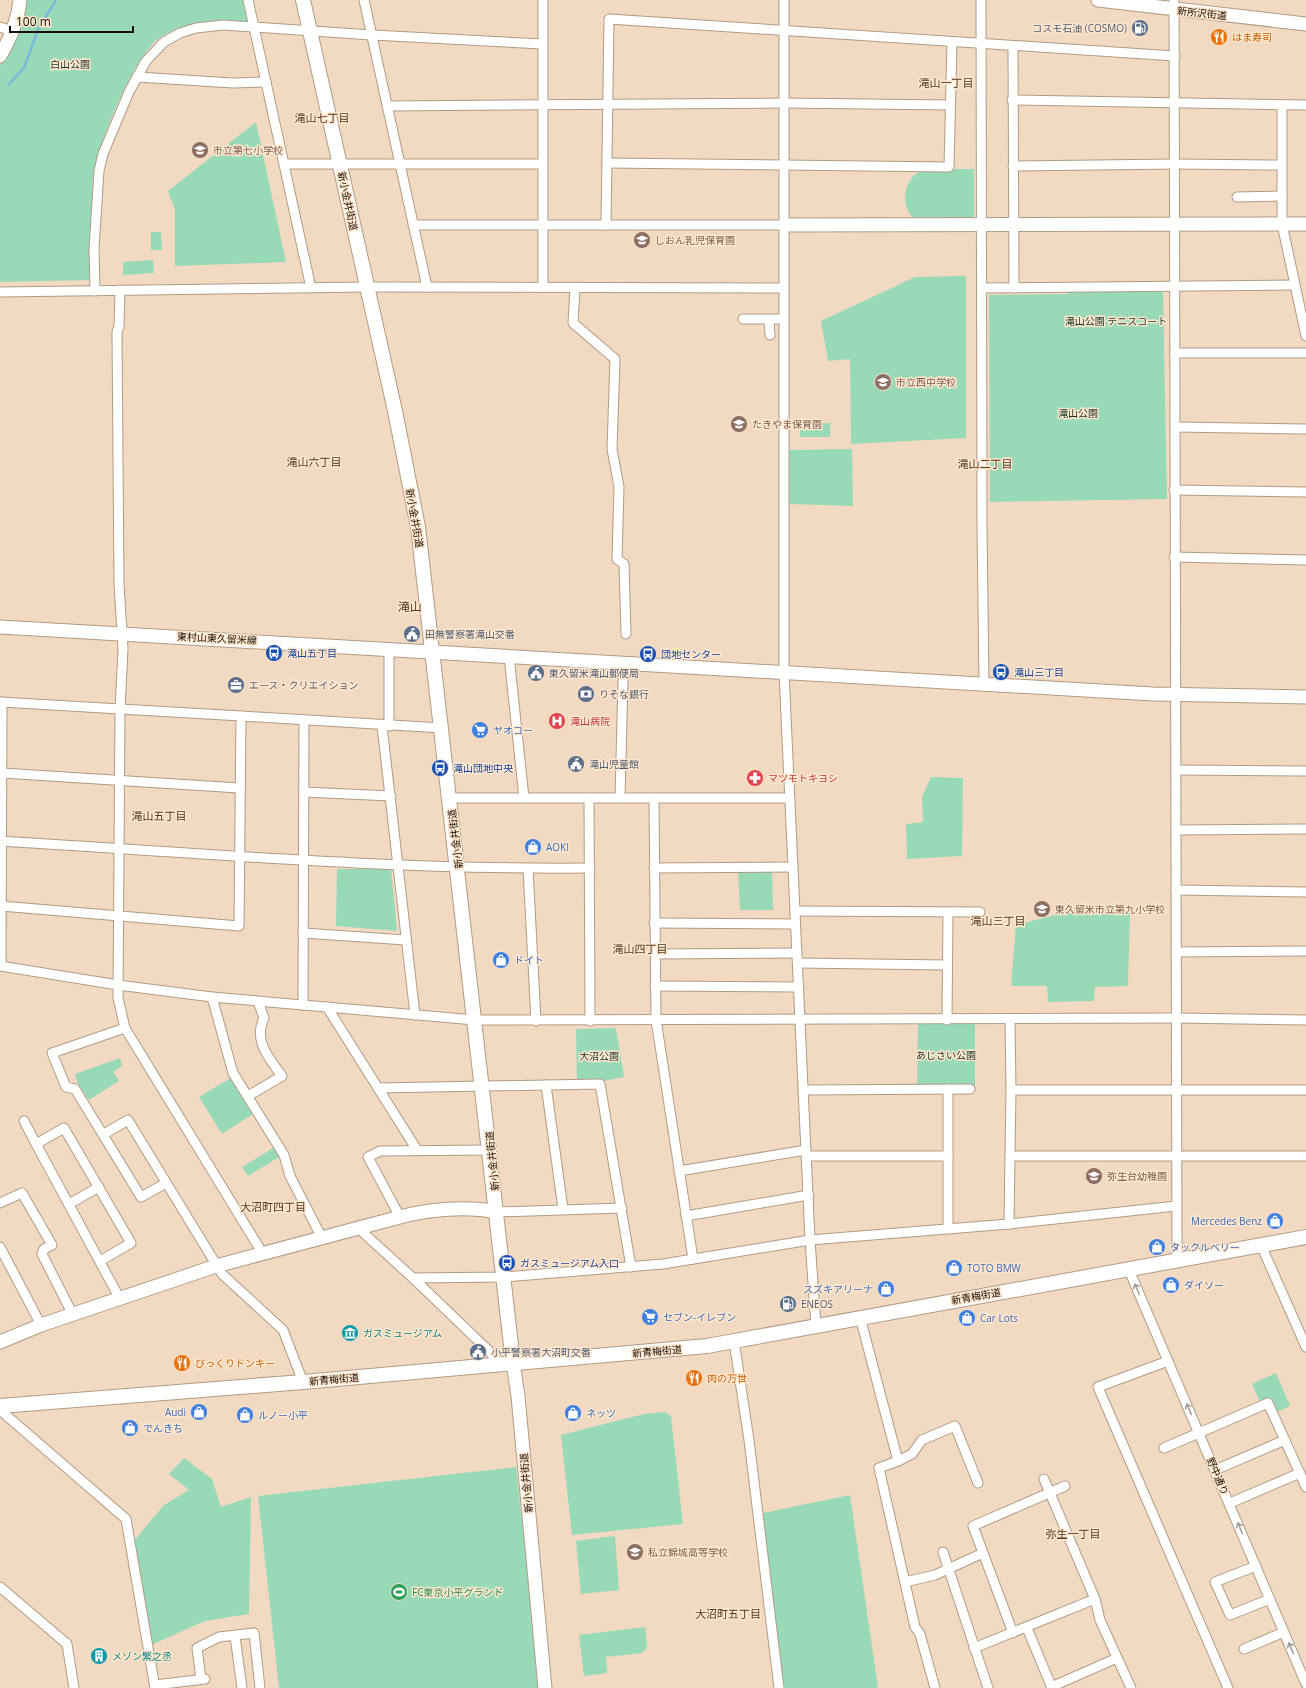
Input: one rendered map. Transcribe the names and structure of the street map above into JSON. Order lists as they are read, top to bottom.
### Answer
{
  "streets": {
    "main road": ["新小金井街道", "新青梅街道"],
    "street": ["新所沢街道", "東村山東久留米線", "野中通り"]
  },
  "crossings": [
    ["新小金井街道", "東村山東久留米線"],
    ["新小金井街道", "新青梅街道"],
    ["新青梅街道", "野中通り"]
  ],
  "one_way": ["野中通り"],
  "districts": [
    "滝山一丁目",
    "滝山七丁目",
    "滝山六丁目",
    "滝山二丁目",
    "滝山",
    "滝山五丁目",
    "滝山三丁目",
    "滝山四丁目",
    "大沼町四丁目",
    "弥生一丁目",
    "大沼町五丁目"
  ],
  "parks": [
    "白山公園",
    "滝山公園 テニスコート",
    "滝山公園",
    "あじさい公園",
    "大沼公園"
  ],
  "places": {
    "fuel station": ["コスモ石油 (COSMO)", "ENEOS"],
    "restaurant": ["はま寿司", "びっくりドンキー", "肉の万世"],
    "school or university": [
      "市立第七小学校",
      "しおん乳児保育園",
      "市立西中学校",
      "たきやま保育園",
      "東久留米市立第九小学校",
      "弥生台幼稚園",
      "私立錦城高等学校"
    ],
    "public building": [
      "田無警察署滝山交番",
      "東久留米滝山郵便局",
      "滝山児童館",
      "小平警察署大沼町交番"
    ],
    "bus stop": [
      "滝山五丁目",
      "団地センター",
      "滝山三丁目",
      "滝山団地中央",
      "ガスミュージアム入口"
    ],
    "office": ["エース・クリエイション"],
    "bank": ["りそな銀行"],
    "hospital": ["滝山病院"],
    "supermarket": ["ヤオコー", "セブン-イレブン"],
    "pharmacy": ["マツモトキヨシ"],
    "shop": [
      "AOKI",
      "ドイト",
      "Mercedes Benz",
      "タックルベリー",
      "TOTO BMW",
      "ダイソー",
      "スズキアリーナ",
      "Car Lots",
      "Audi",
      "ネッツ",
      "ルノー小平",
      "でんきち"
    ],
    "museum": ["ガスミュージアム"],
    "sports": ["FC東京小平グランド"],
    "building": ["メゾン繁之丞"]
  },
  "scale_bar": "100 m"
}
